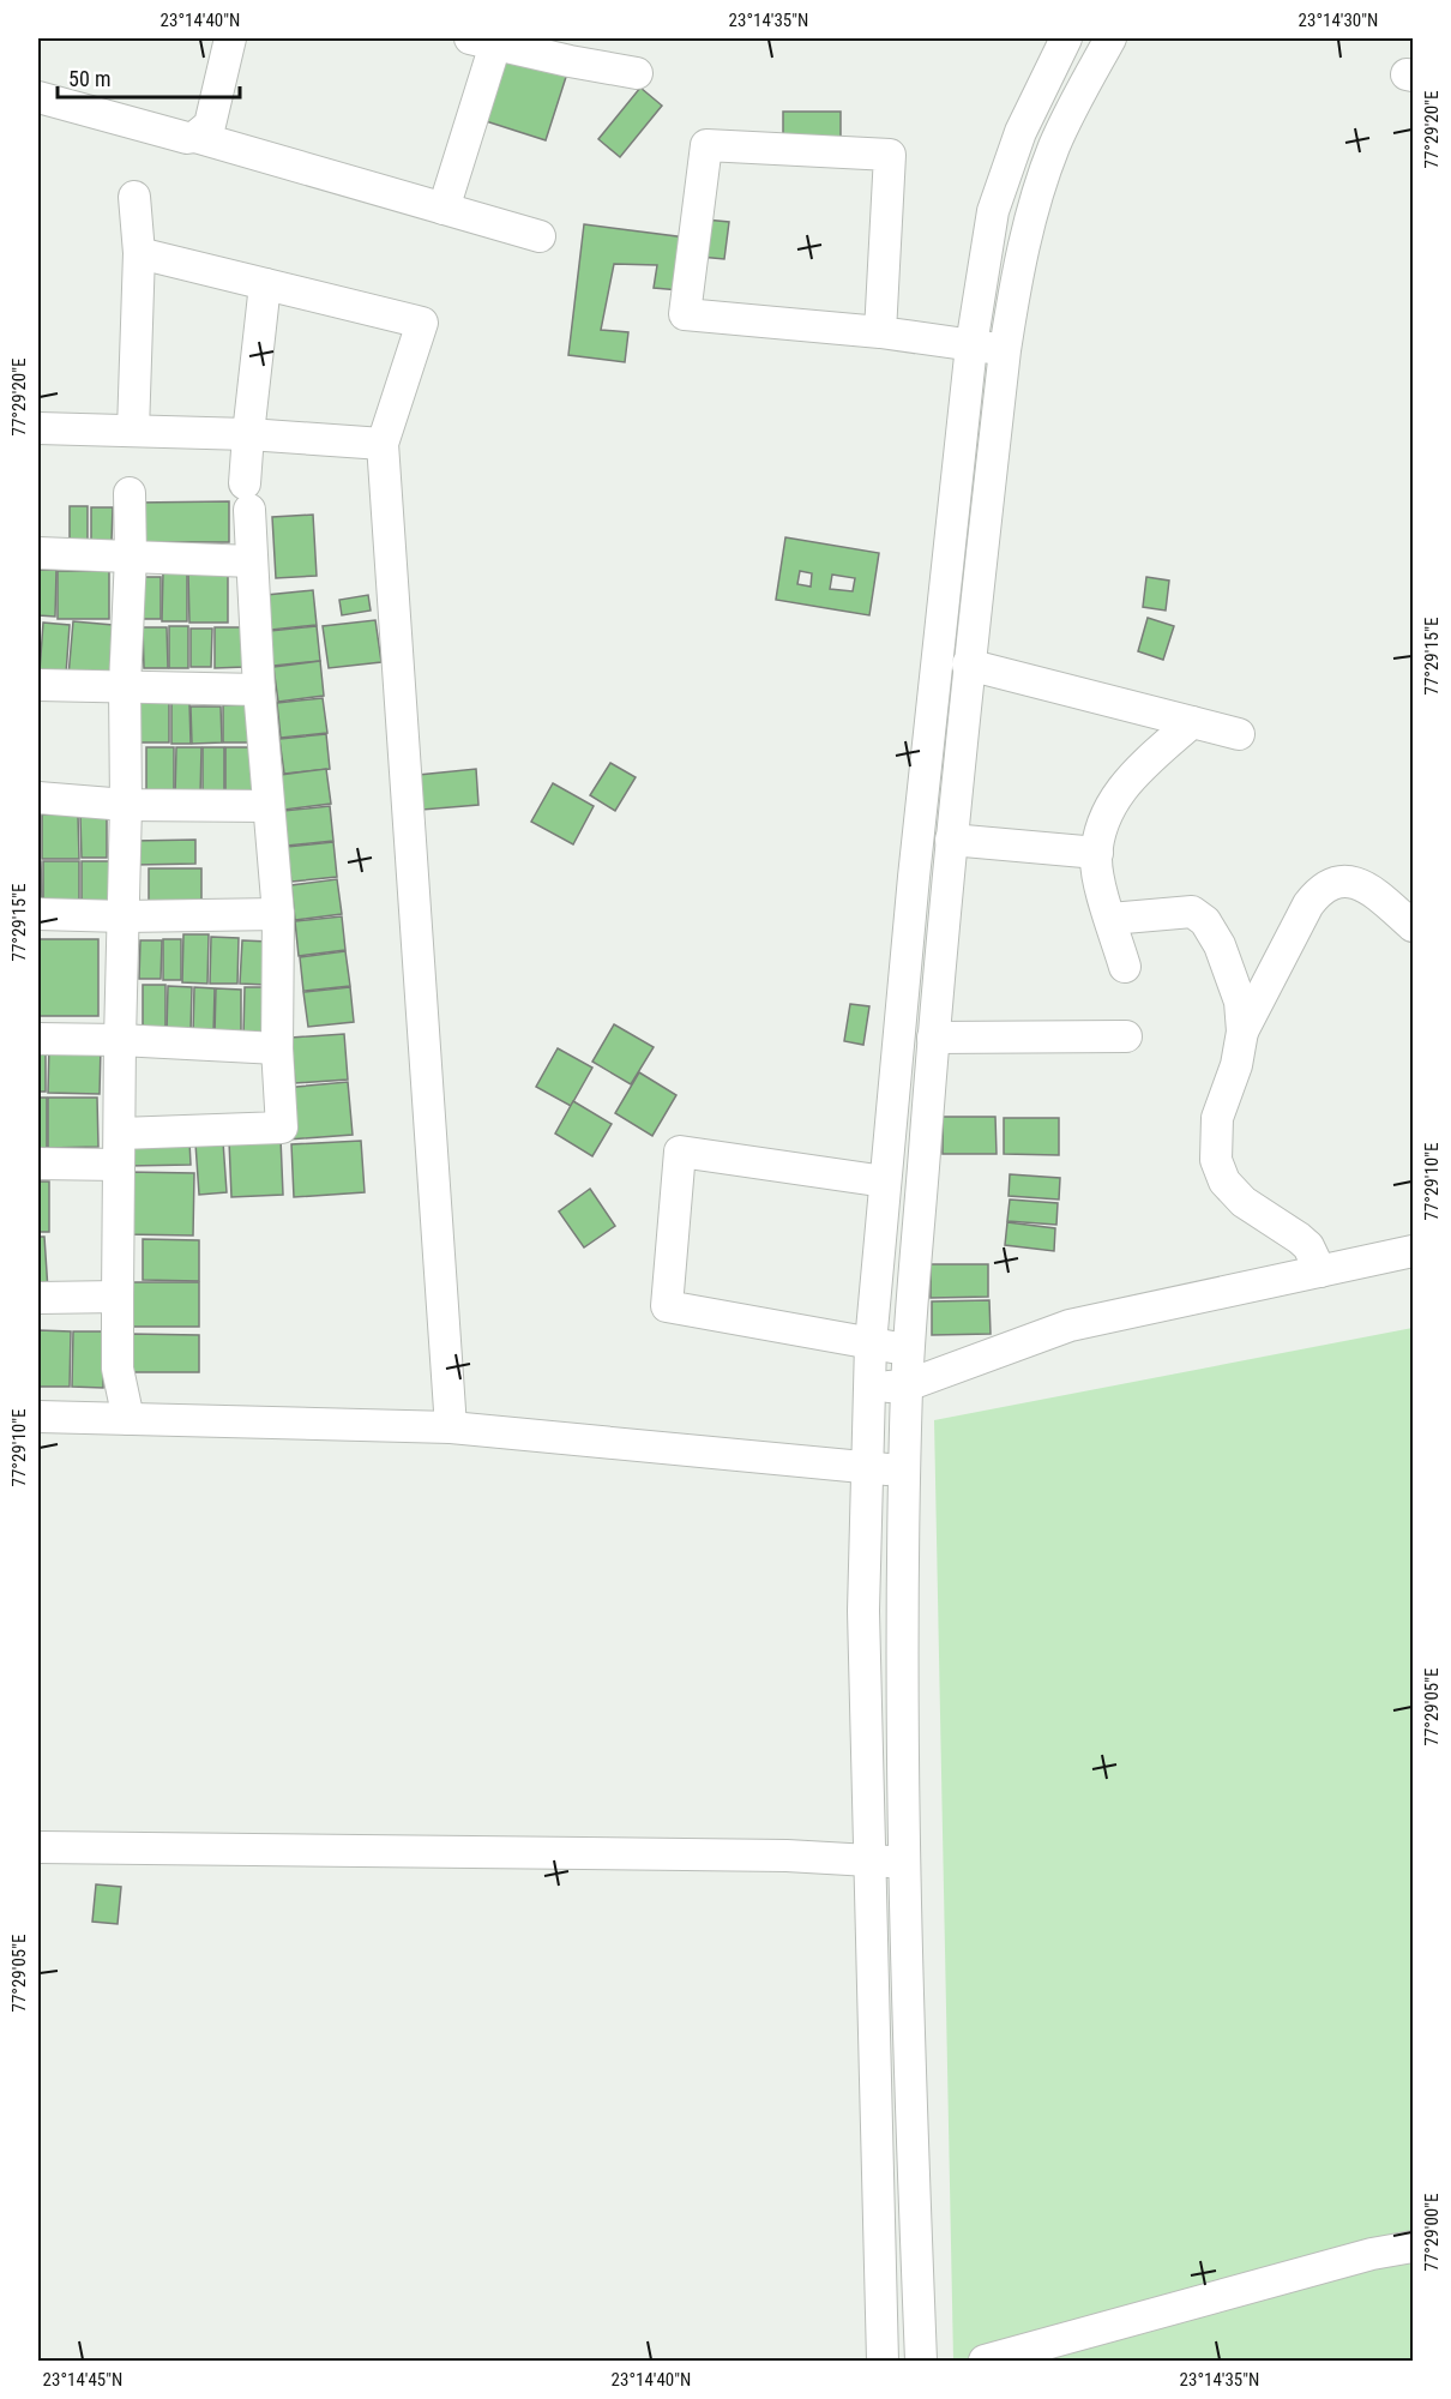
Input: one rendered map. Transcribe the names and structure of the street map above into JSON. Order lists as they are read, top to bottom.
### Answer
{
  "scale_bar": "50 m",
  "coordinates": [
    "23°14'40\"N",
    "23°14'35\"N",
    "23°14'30\"N",
    "77°29'20\"E",
    "77°29'15\"E",
    "77°29'10\"E",
    "77°29'05\"E",
    "77°29'00\"E",
    "23°14'45\"N"
  ]
}
